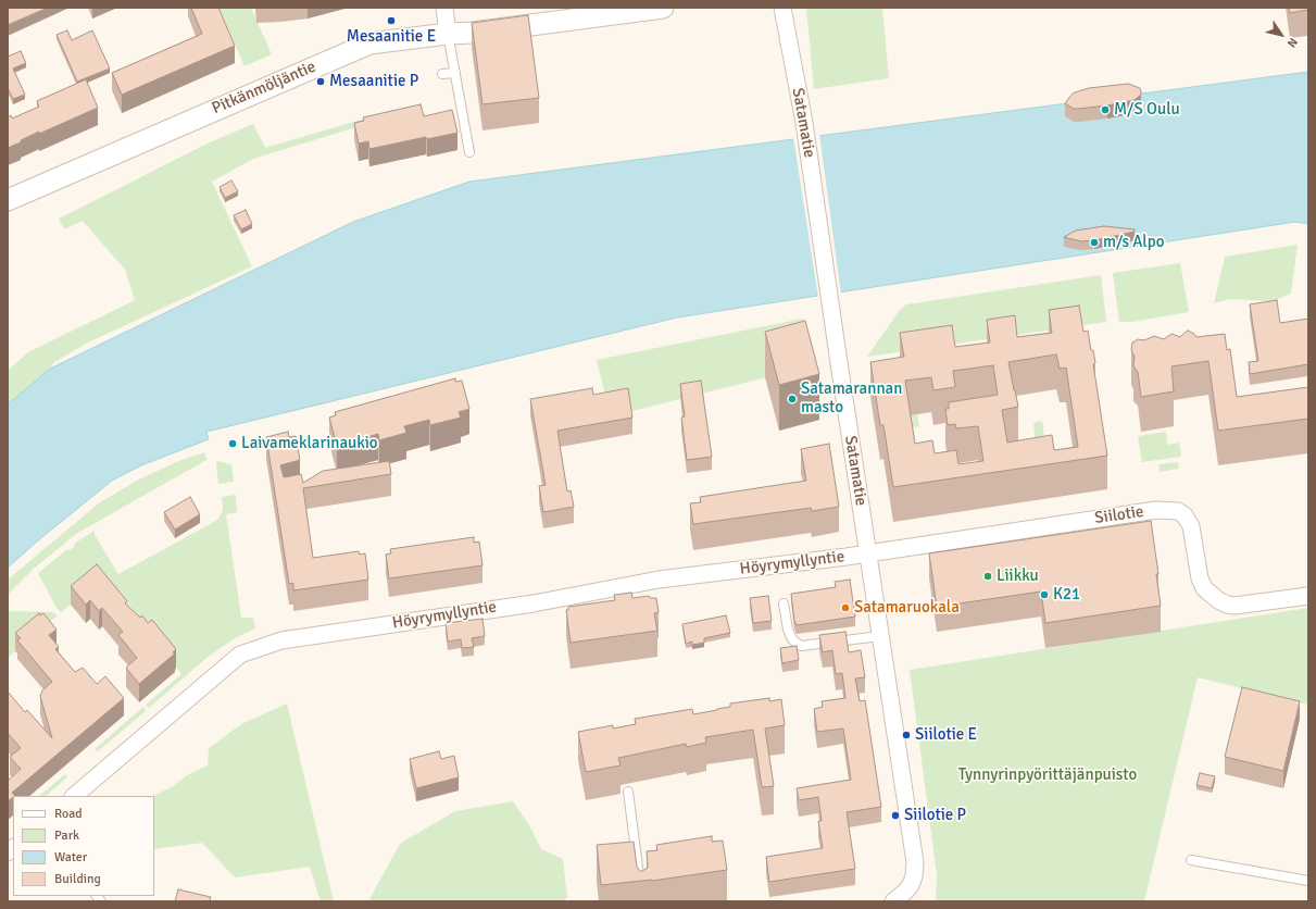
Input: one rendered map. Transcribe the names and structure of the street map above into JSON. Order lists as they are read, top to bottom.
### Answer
{
  "streets": {
    "street": [
      "Pitkänmöljäntie",
      "Satamatie",
      "Siilotie",
      "Höyrymyllyntie"
    ]
  },
  "crossings": [
    ["Satamatie", "Siilotie"],
    ["Satamatie", "Höyrymyllyntie"],
    ["Siilotie", "Höyrymyllyntie"]
  ],
  "parks": ["Tynnyrinpyörittäjänpuisto"],
  "places": [
    "Mesaanitie E",
    "Mesaanitie P",
    "M/S Oulu",
    "m/s Alpo",
    "Satamarannan masto",
    "Laivameklarinaukio",
    "Liikku",
    "K21",
    "Satamaruokala",
    "Siilotie E",
    "Siilotie P"
  ],
  "legend": [
    "Road",
    "Park",
    "Water",
    "Building"
  ],
  "north": "bottom right"
}
